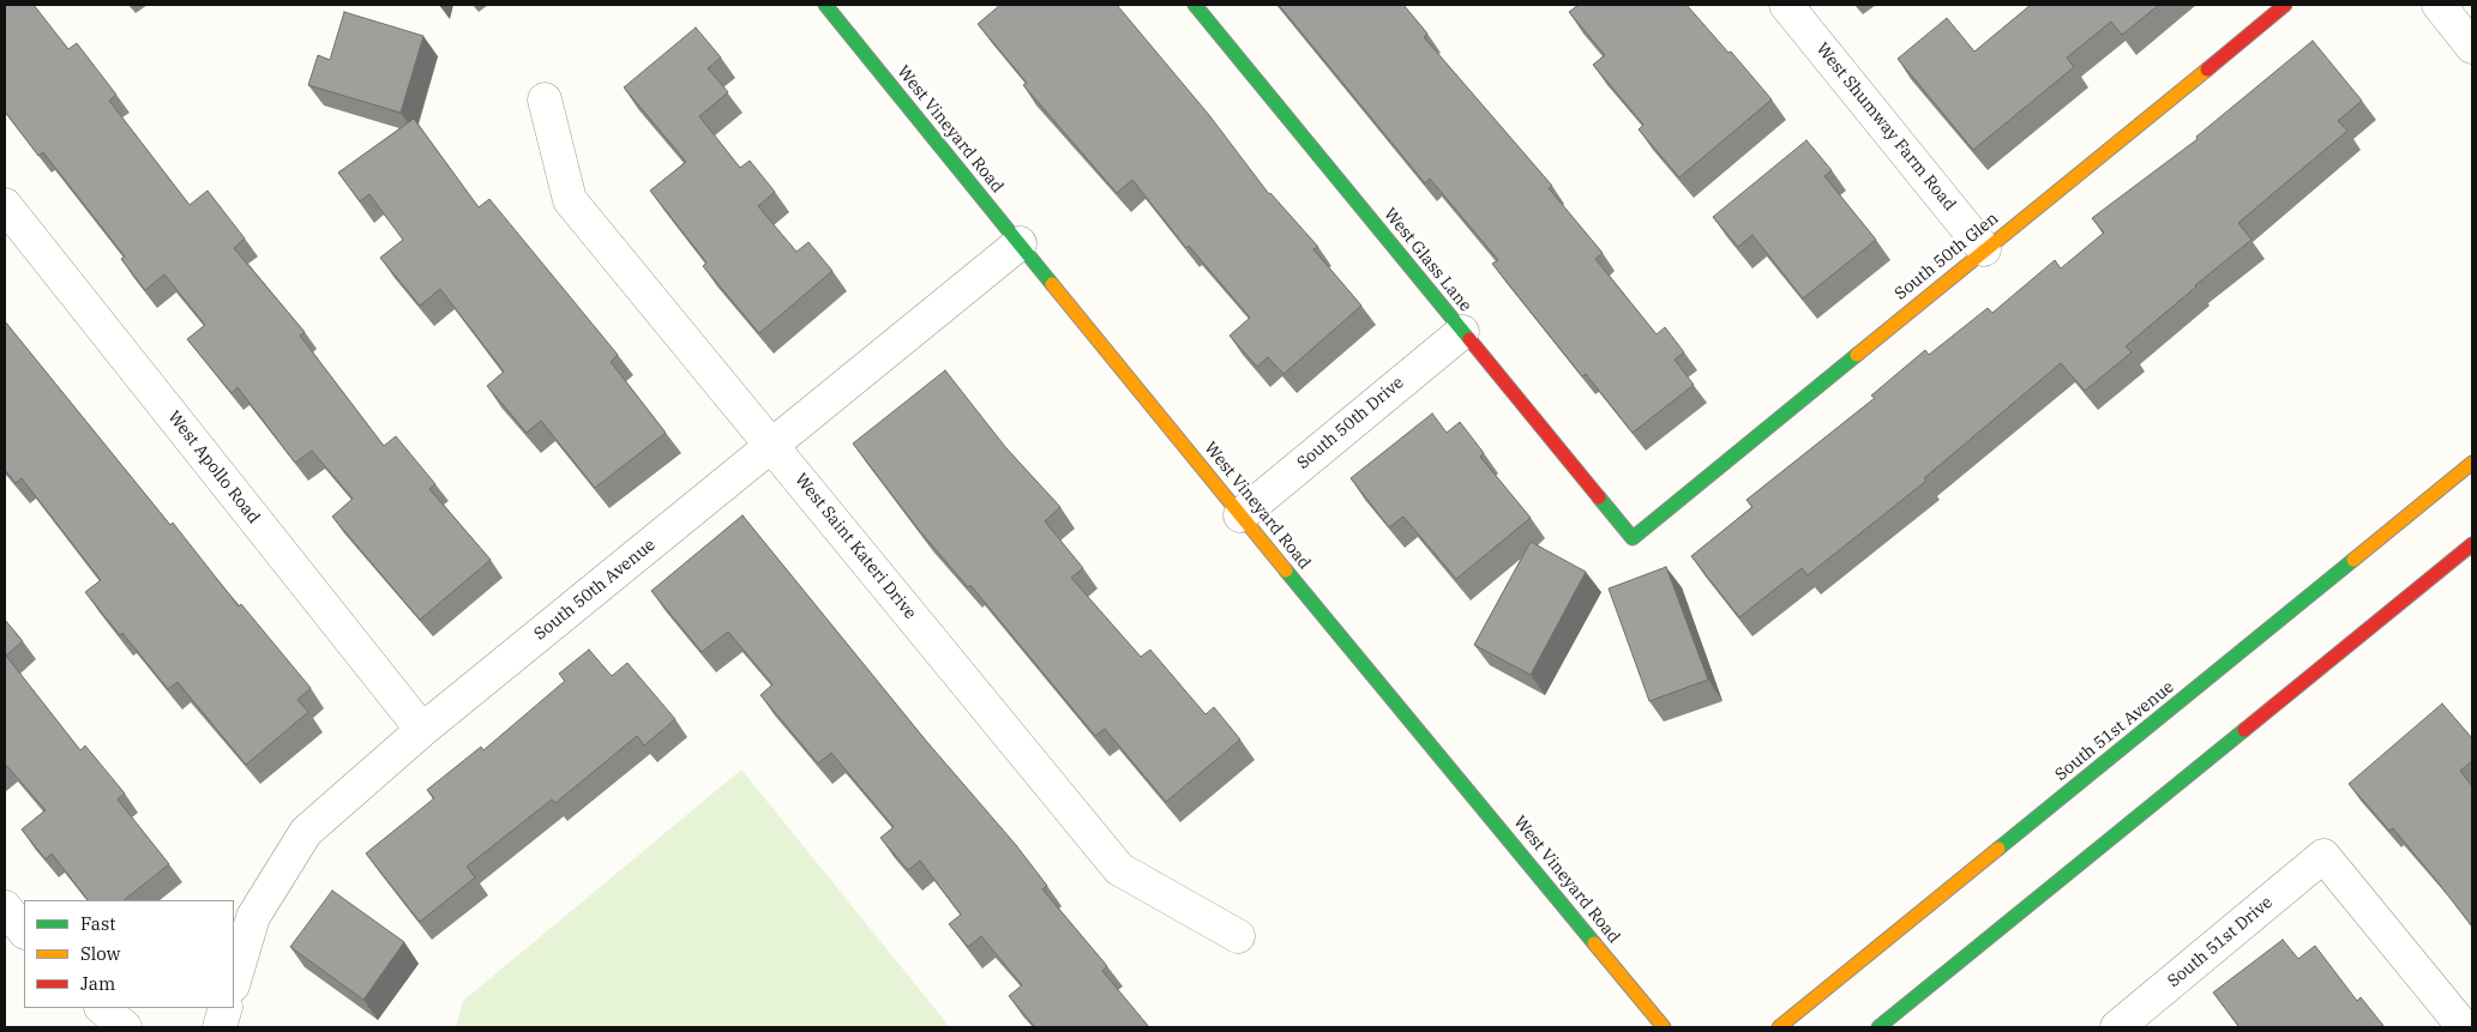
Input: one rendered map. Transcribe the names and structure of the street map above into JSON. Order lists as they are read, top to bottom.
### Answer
{
  "streets": {
    "street": [
      "West Shumway Farm Road",
      "West Vineyard Road",
      "South 50th Glen",
      "West Glass Lane",
      "South 50th Drive",
      "West Apollo Road",
      "West Saint Kateri Drive",
      "South 50th Avenue",
      "South 51st Avenue",
      "South 51st Drive"
    ]
  },
  "crossings": [
    ["West Shumway Farm Road", "South 50th Glen"],
    ["West Vineyard Road", "South 50th Drive"],
    ["West Vineyard Road", "South 50th Avenue"],
    ["South 50th Glen", "West Glass Lane"],
    ["West Glass Lane", "South 50th Drive"],
    ["West Apollo Road", "South 50th Avenue"],
    ["West Saint Kateri Drive", "South 50th Avenue"]
  ],
  "legend": ["Fast", "Slow", "Jam"]
}
